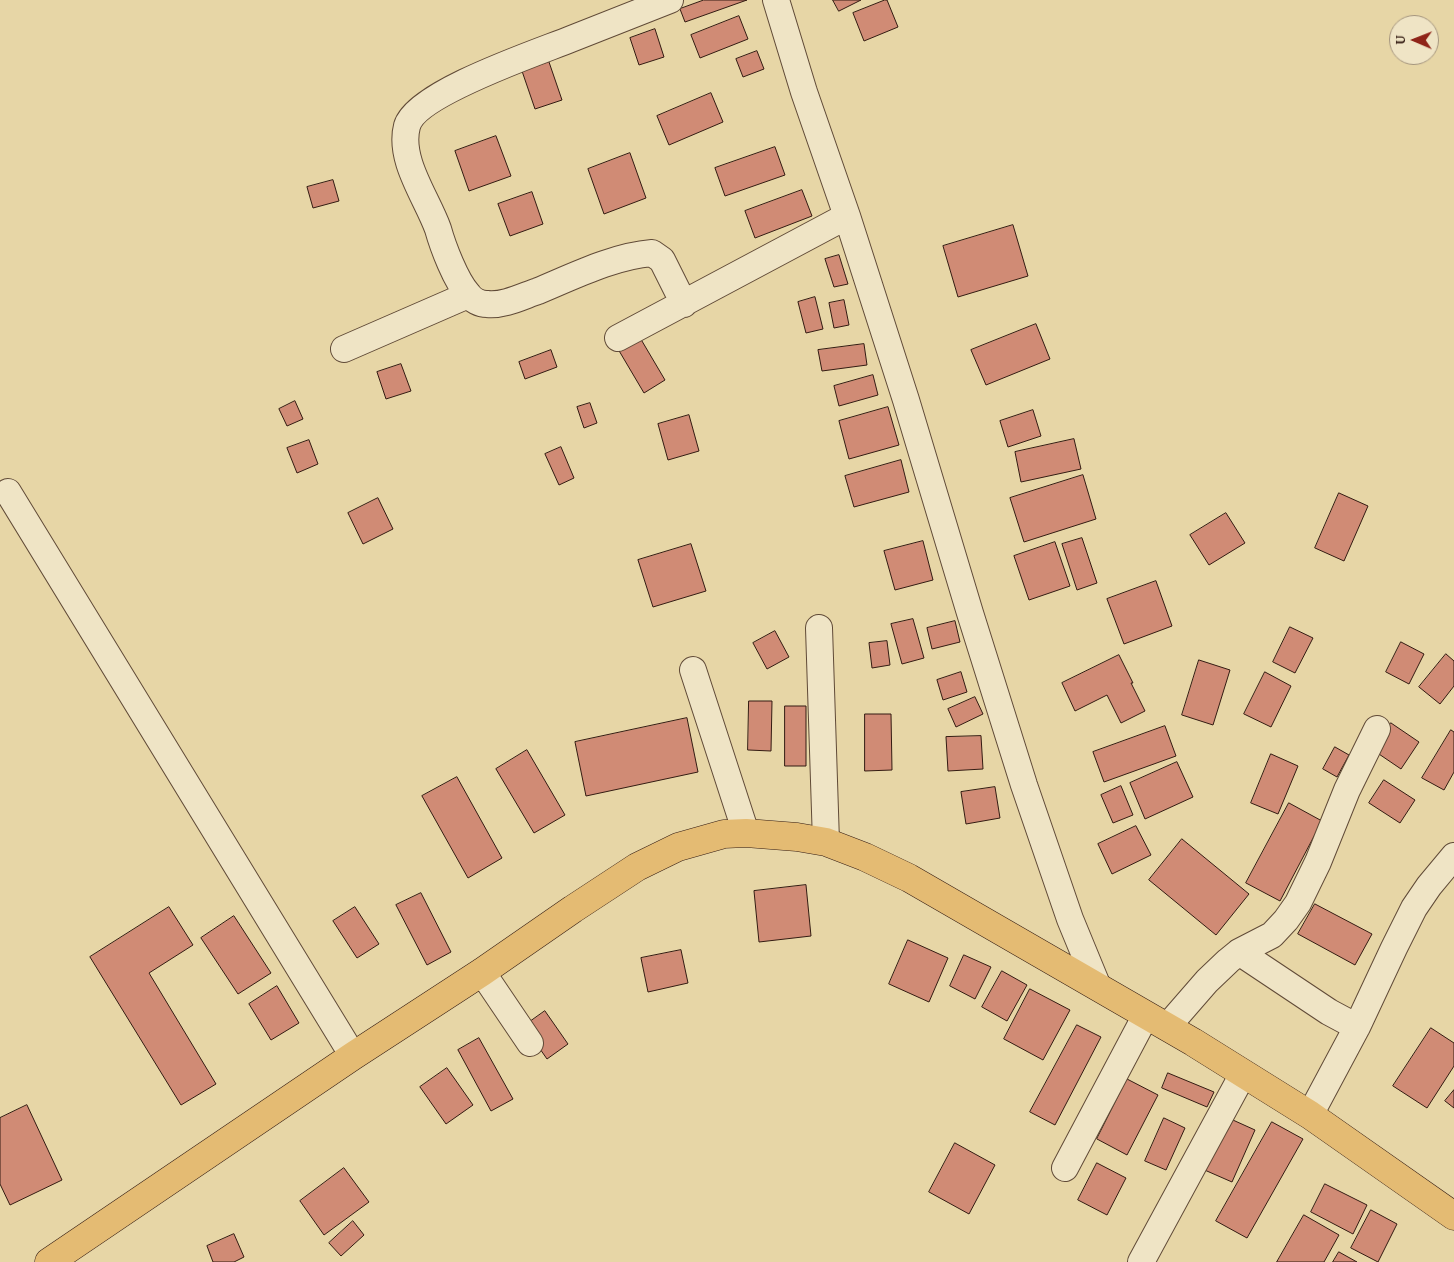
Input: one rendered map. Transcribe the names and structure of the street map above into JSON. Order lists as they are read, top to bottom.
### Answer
{
  "north": "left"
}
